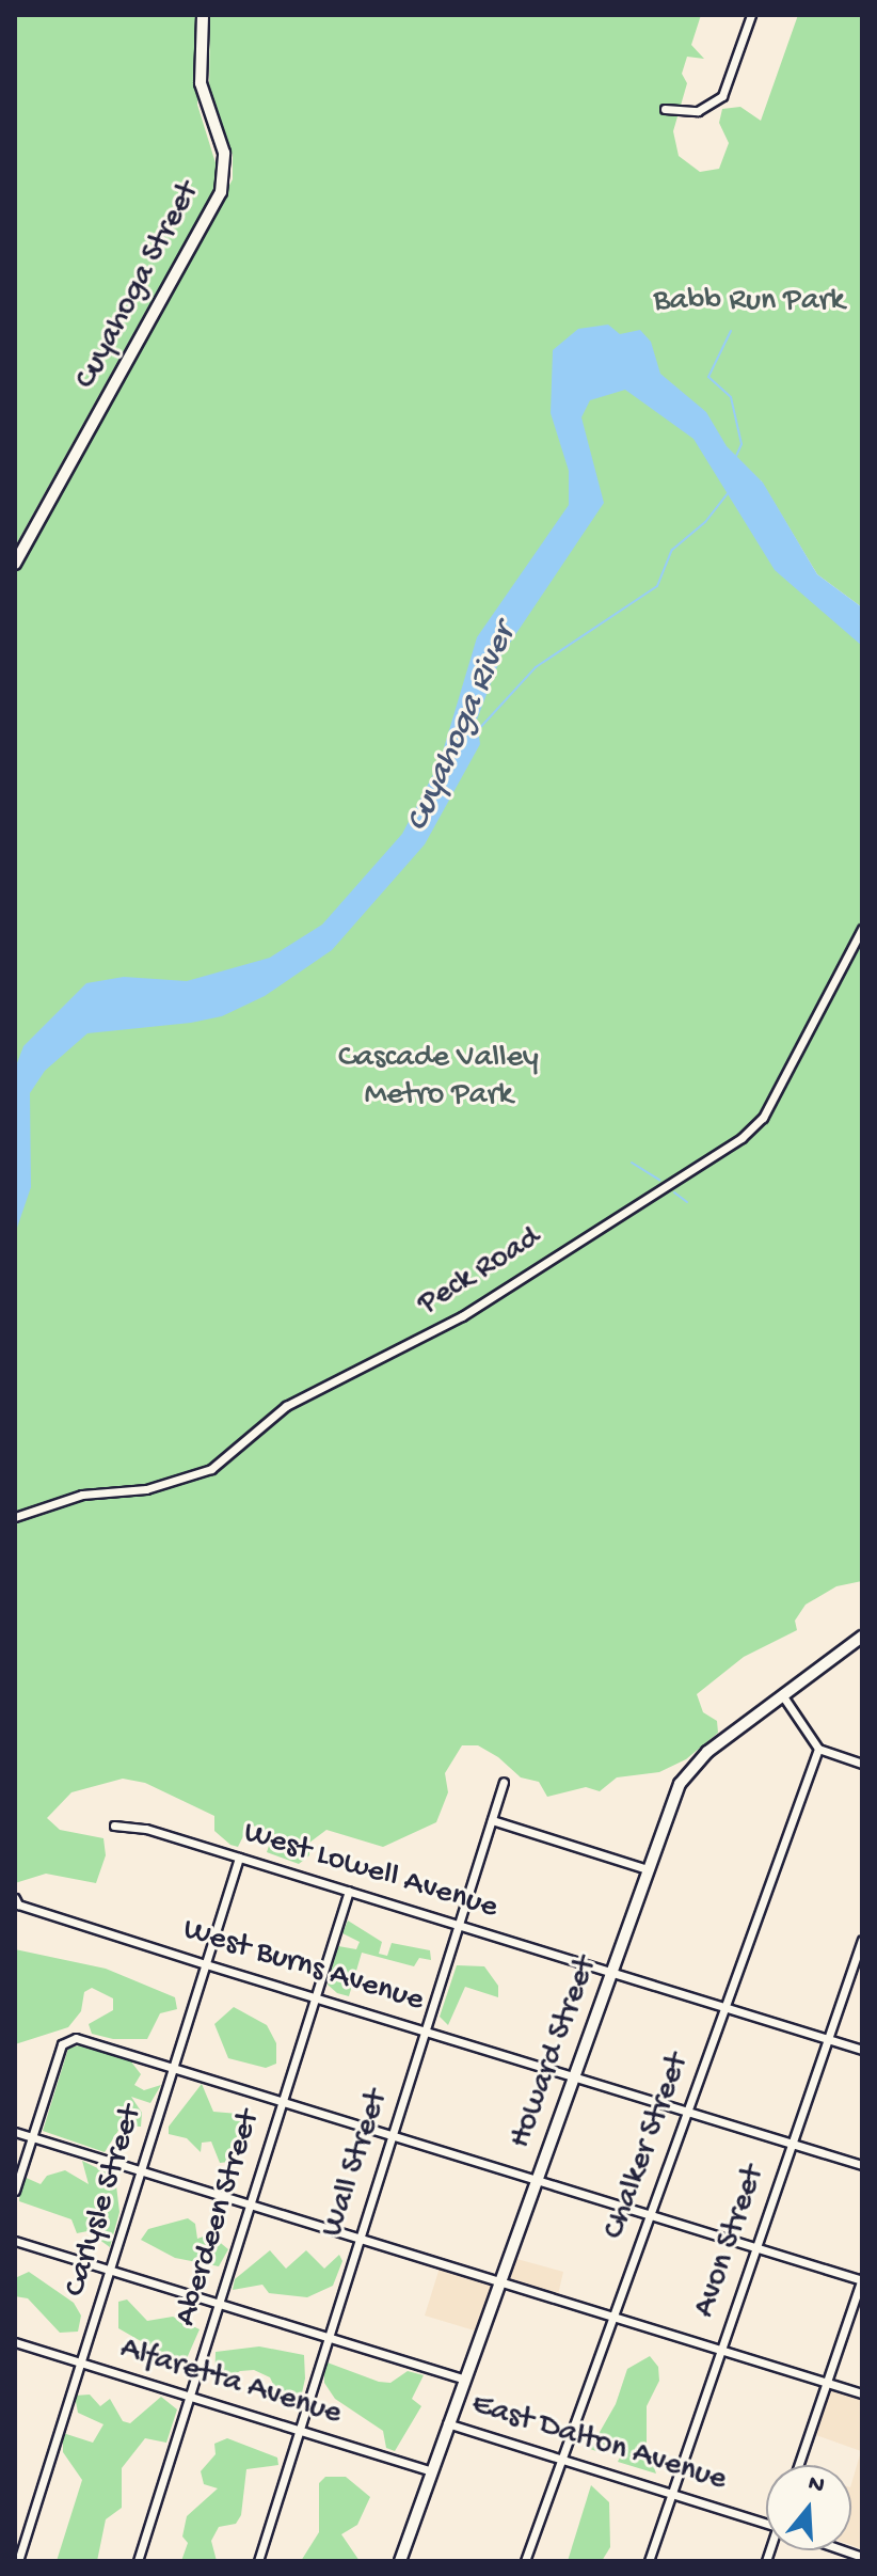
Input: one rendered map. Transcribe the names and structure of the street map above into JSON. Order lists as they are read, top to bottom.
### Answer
{
  "streets": {
    "main road": ["Cuyahoga Street", "Howard Street"],
    "street": [
      "Peck Road",
      "West Lowell Avenue",
      "West Burns Avenue",
      "Chalker Street",
      "Wall Street",
      "Carlysle Street",
      "Aberdeen Street",
      "Avon Street",
      "Alfaretta Avenue",
      "East Dalton Avenue"
    ]
  },
  "crossings": [
    ["West Lowell Avenue", "Howard Street"],
    ["West Lowell Avenue", "Chalker Street"],
    ["West Lowell Avenue", "Wall Street"],
    ["West Lowell Avenue", "Carlysle Street"],
    ["West Lowell Avenue", "Aberdeen Street"],
    ["West Lowell Avenue", "Avon Street"],
    ["West Burns Avenue", "Howard Street"],
    ["West Burns Avenue", "Chalker Street"],
    ["West Burns Avenue", "Wall Street"],
    ["West Burns Avenue", "Carlysle Street"],
    ["West Burns Avenue", "Aberdeen Street"],
    ["West Burns Avenue", "Avon Street"],
    ["Howard Street", "Alfaretta Avenue"],
    ["Howard Street", "East Dalton Avenue"],
    ["Chalker Street", "East Dalton Avenue"],
    ["Wall Street", "Alfaretta Avenue"],
    ["Carlysle Street", "Alfaretta Avenue"],
    ["Aberdeen Street", "Alfaretta Avenue"],
    ["Avon Street", "East Dalton Avenue"]
  ],
  "water": ["Cuyahoga River"],
  "parks": ["Babb Run Park", "Cascade Valley Metro Park"],
  "north": "top"
}
